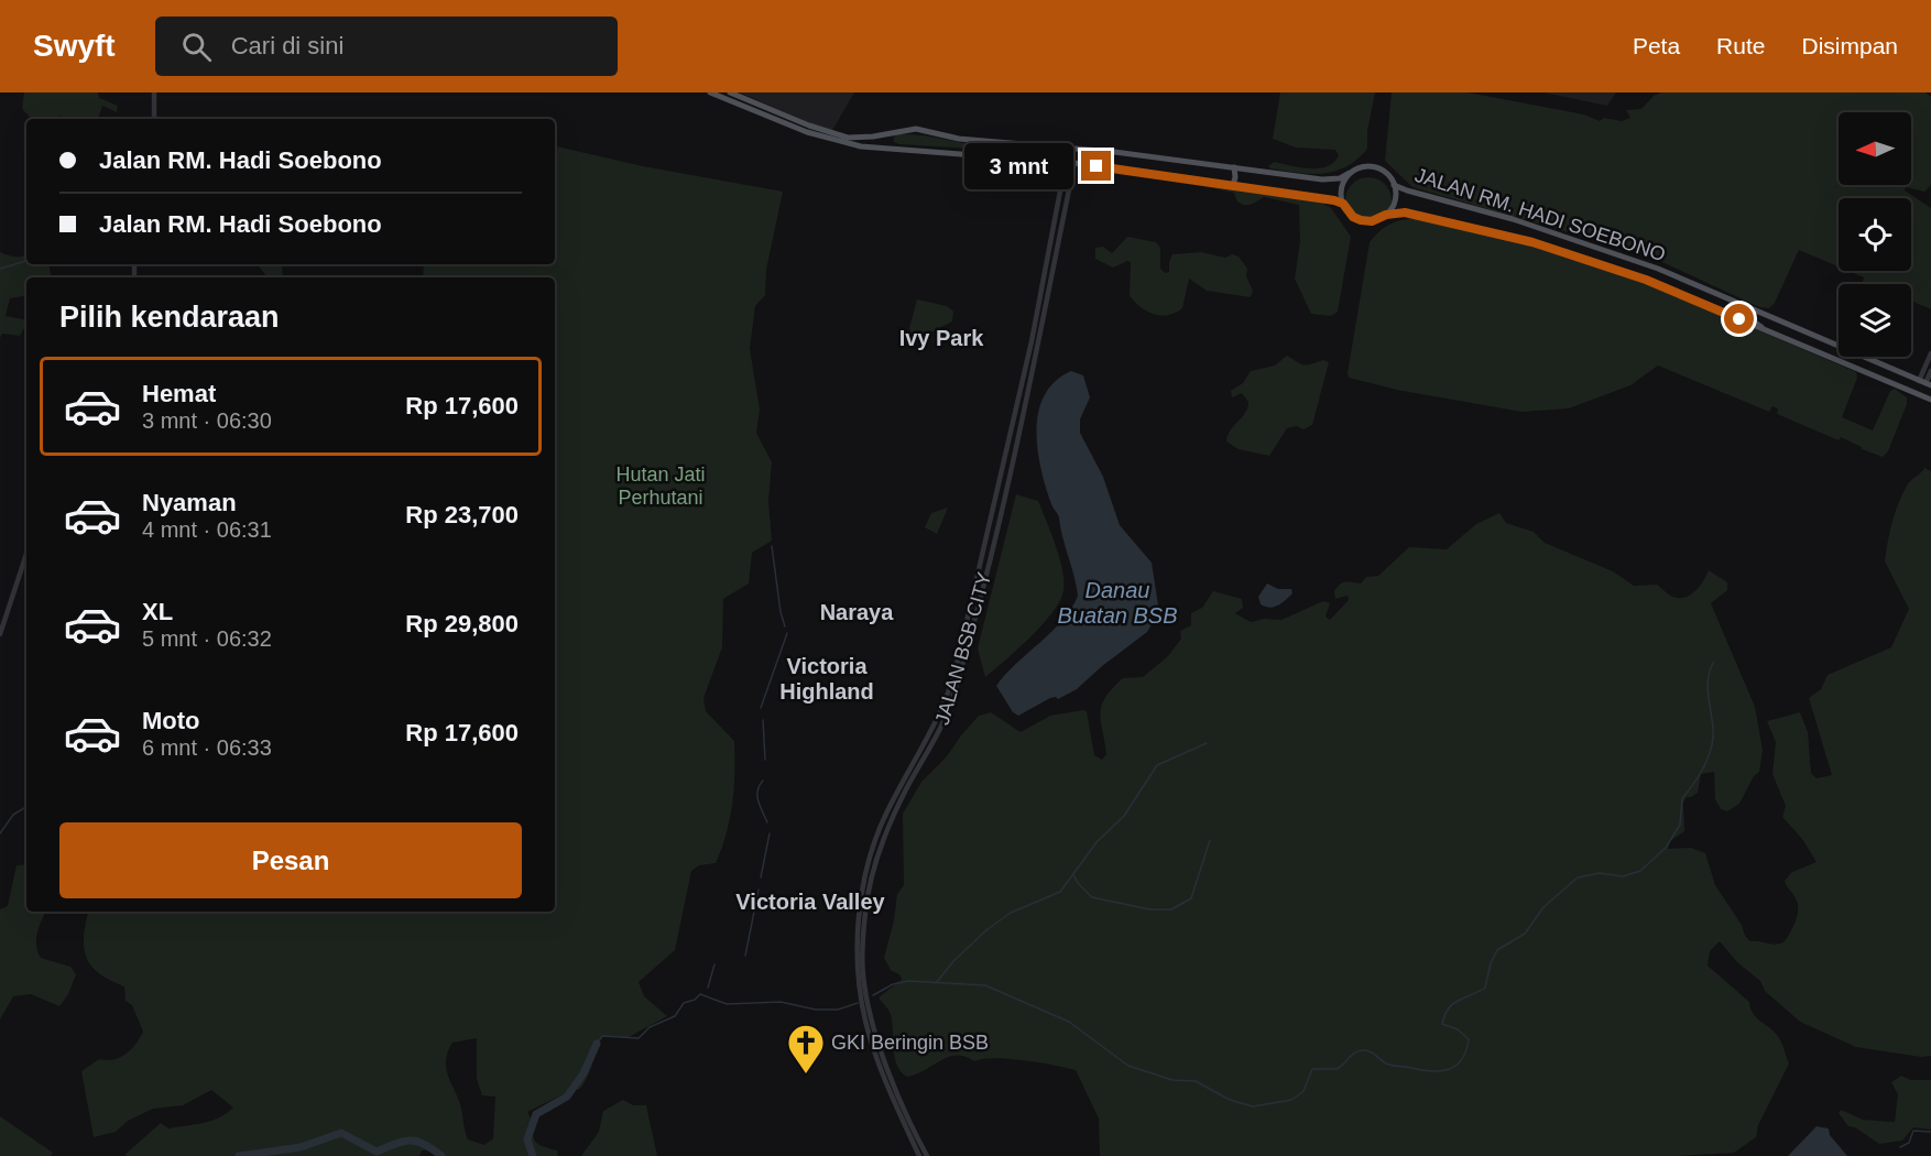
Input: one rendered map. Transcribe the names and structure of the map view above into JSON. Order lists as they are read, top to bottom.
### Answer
{
  "streets": {
    "main road": ["JALAN RM. HADI SOEBONO"],
    "street": ["JALAN BSB CITY"]
  },
  "crossings": [
    ["JALAN RM. HADI SOEBONO", "JALAN BSB CITY"]
  ],
  "districts": [
    "Ivy Park",
    "Naraya",
    "Victoria Highland",
    "Victoria Valley"
  ],
  "water": ["Danau Buatan BSB"],
  "parks": ["Hutan Jati Perhutani"],
  "places": {
    "church": ["GKI Beringin BSB"]
  },
  "north": "left",
  "page": {
    "header": "Swyft",
    "search": "Cari di sini",
    "nav": ["Peta", "Rute", "Disimpan"],
    "banner": ["Jalan RM. Hadi Soebono", "Jalan RM. Hadi Soebono"],
    "bubble": "3 mnt",
    "heading": "Pilih kendaraan",
    "list": [
      {
        "name": "Hemat",
        "note": "3 mnt · 06:30",
        "value": "Rp 17,600"
      },
      {
        "name": "Nyaman",
        "note": "4 mnt · 06:31",
        "value": "Rp 23,700"
      },
      {
        "name": "XL",
        "note": "5 mnt · 06:32",
        "value": "Rp 29,800"
      },
      {
        "name": "Moto",
        "note": "6 mnt · 06:33",
        "value": "Rp 17,600"
      }
    ],
    "buttons": "Pesan"
  }
}
